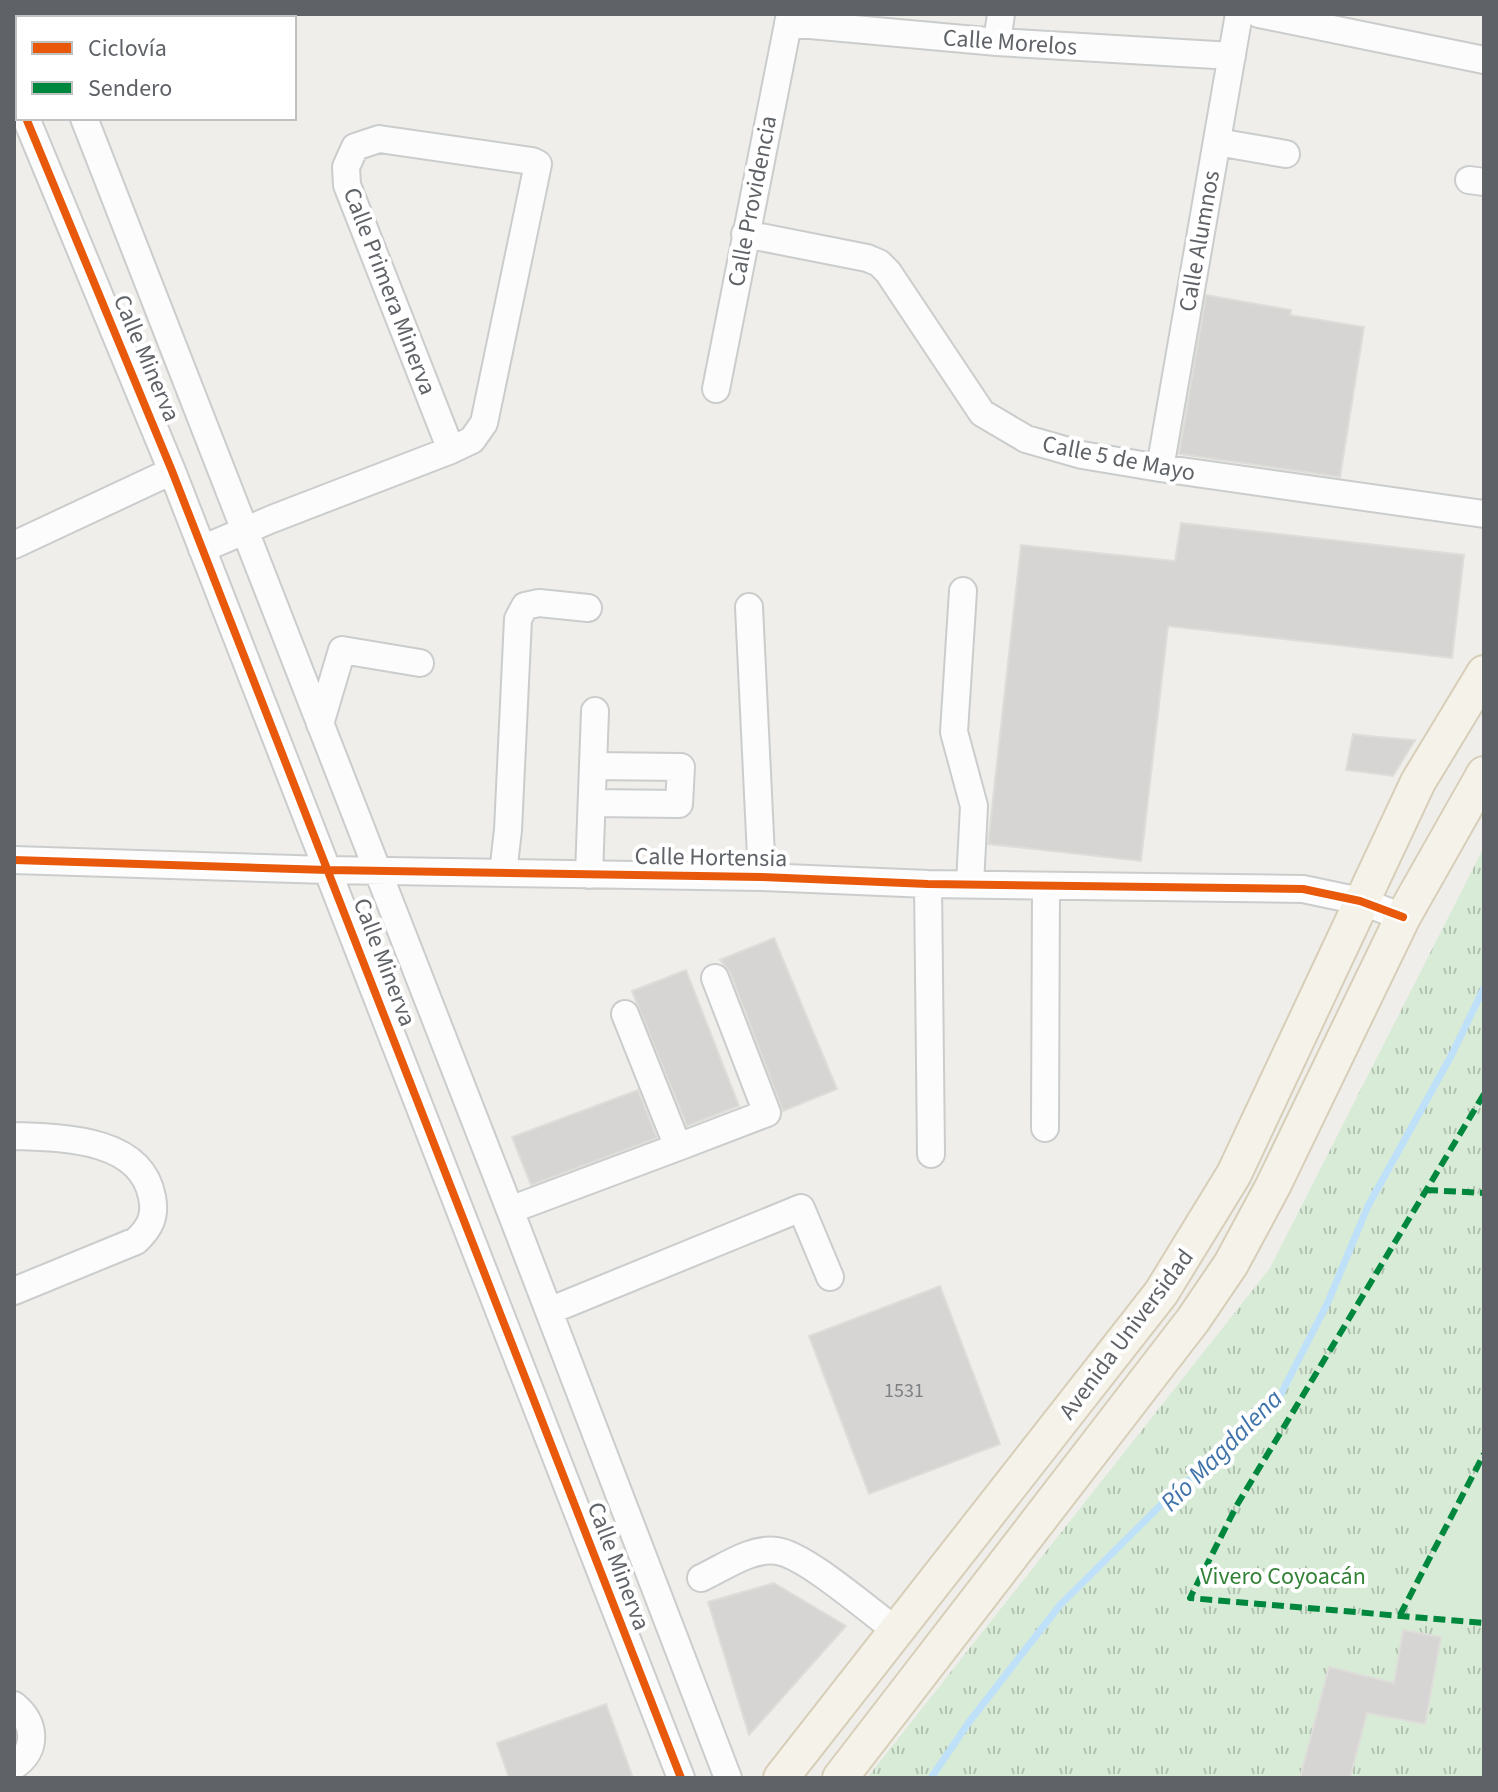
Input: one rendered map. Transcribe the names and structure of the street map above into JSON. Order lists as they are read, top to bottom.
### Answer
{
  "streets": {
    "main road": ["Avenida Universidad"],
    "street": [
      "Calle Morelos",
      "Calle Providencia",
      "Calle Alumnos",
      "Calle Primera Minerva",
      "Calle Minerva",
      "Calle 5 de Mayo",
      "Calle Hortensia"
    ]
  },
  "crossings": [
    ["Calle Morelos", "Calle Providencia"],
    ["Calle Morelos", "Calle Alumnos"],
    ["Calle Providencia", "Calle 5 de Mayo"],
    ["Calle Alumnos", "Calle 5 de Mayo"],
    ["Calle Primera Minerva", "Calle Minerva"],
    ["Calle Minerva", "Calle Hortensia"],
    ["Calle Hortensia", "Avenida Universidad"]
  ],
  "water": ["Río Magdalena"],
  "parks": ["Vivero Coyoacán"],
  "house_numbers": ["1531"],
  "legend": ["Ciclovía", "Sendero"]
}
